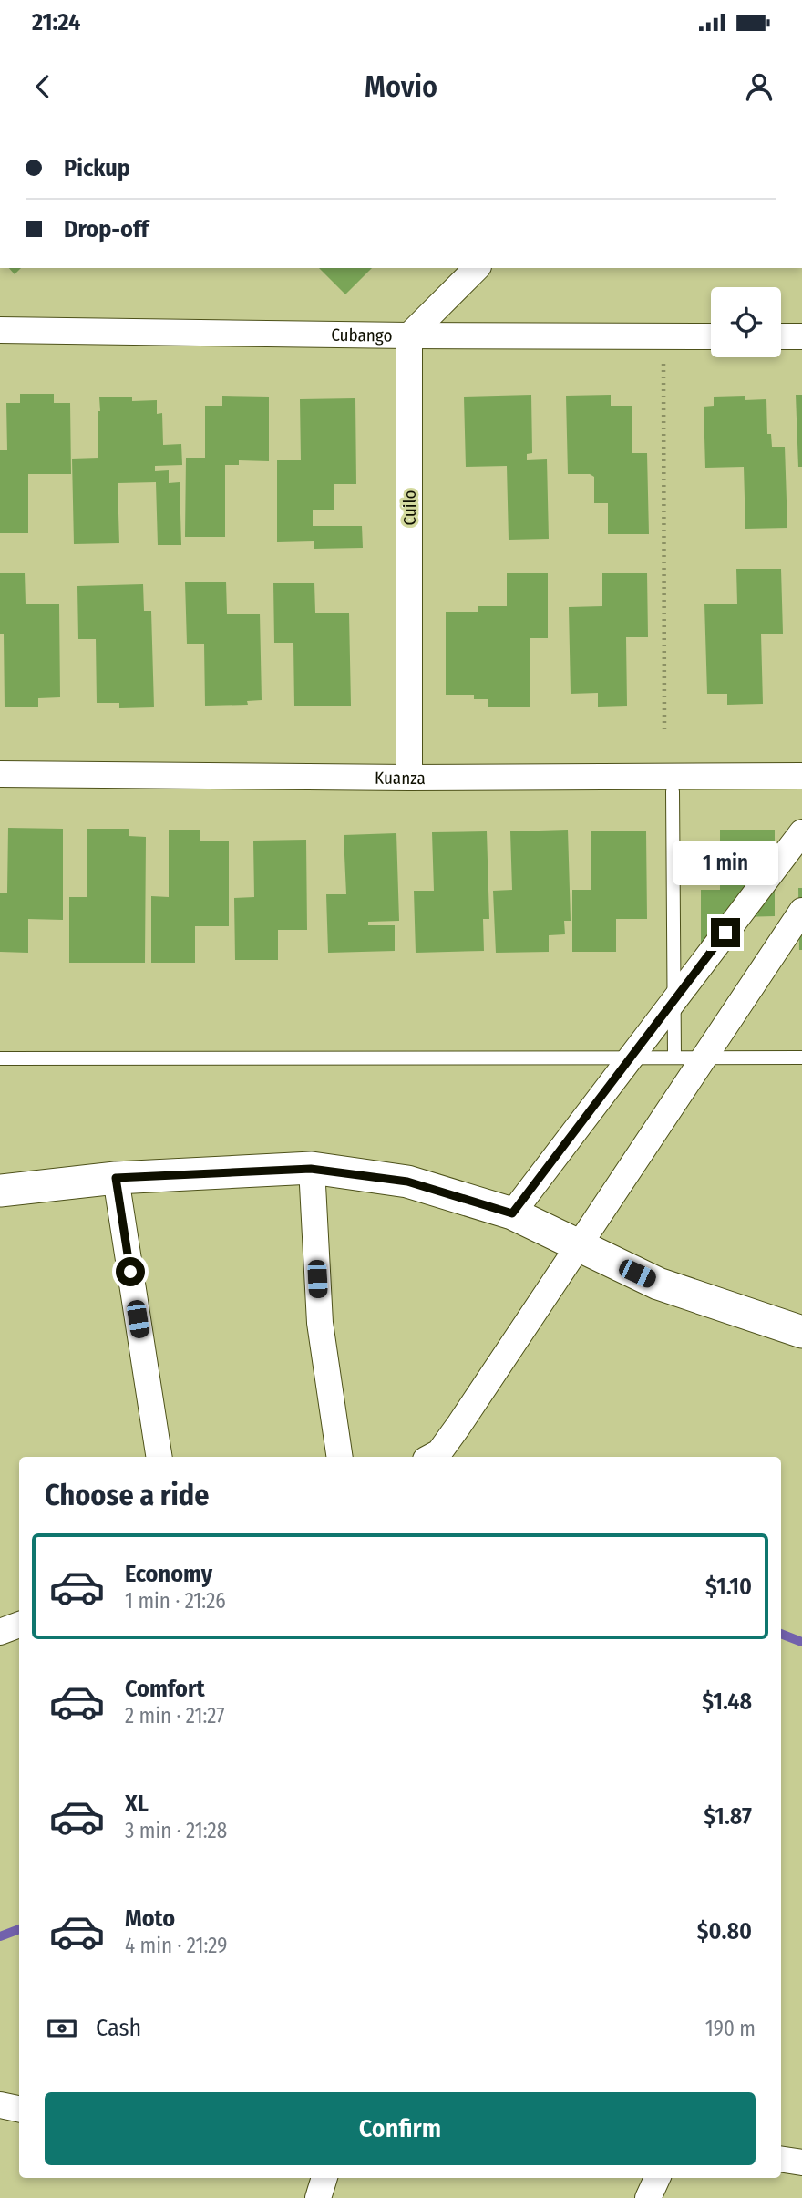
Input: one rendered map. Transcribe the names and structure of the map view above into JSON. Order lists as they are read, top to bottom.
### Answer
{
  "streets": {
    "street": ["Cubango", "Cuilo", "Kuanza"]
  },
  "crossings": [
    ["Cubango", "Cuilo"],
    ["Cuilo", "Kuanza"]
  ],
  "page": {
    "status": "21:24",
    "header": "Movio",
    "banner": ["Pickup", "Drop-off"],
    "bubble": "1 min",
    "heading": "Choose a ride",
    "list": [
      {
        "name": "Economy",
        "note": "1 min · 21:26",
        "value": "$1.10"
      },
      {
        "name": "Comfort",
        "note": "2 min · 21:27",
        "value": "$1.48"
      },
      {
        "name": "XL",
        "note": "3 min · 21:28",
        "value": "$1.87"
      },
      {
        "name": "Moto",
        "note": "4 min · 21:29",
        "value": "$0.80"
      }
    ],
    "pay": ["Cash", "190 m"],
    "buttons": "Confirm"
  }
}
